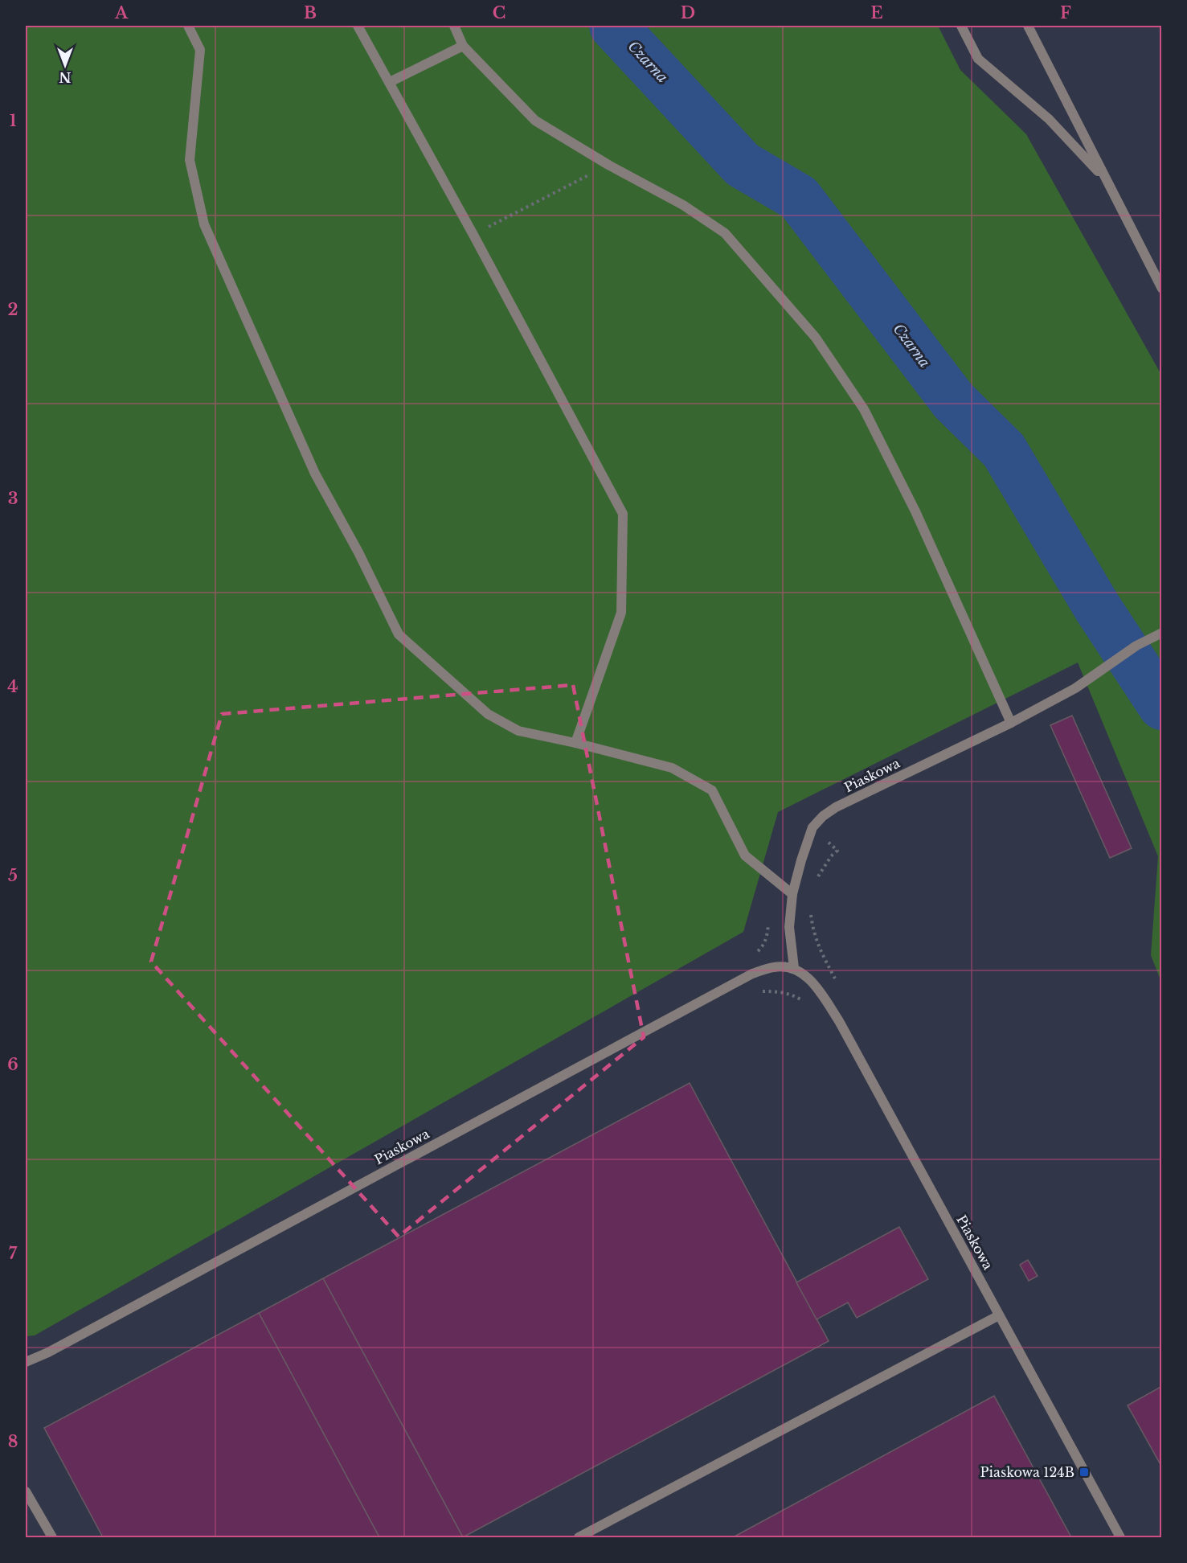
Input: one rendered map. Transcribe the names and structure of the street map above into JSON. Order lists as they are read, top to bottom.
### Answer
{
  "streets": {
    "lane": ["Piaskowa"]
  },
  "water": ["Czarna"],
  "places": {
    "transit": ["Piaskowa 124B"]
  },
  "north": "bottom",
  "grid": {
    "columns": [
      "A",
      "B",
      "C",
      "D",
      "E",
      "F"
    ],
    "rows": [
      "1",
      "2",
      "3",
      "4",
      "5",
      "6",
      "7",
      "8"
    ]
  }
}
